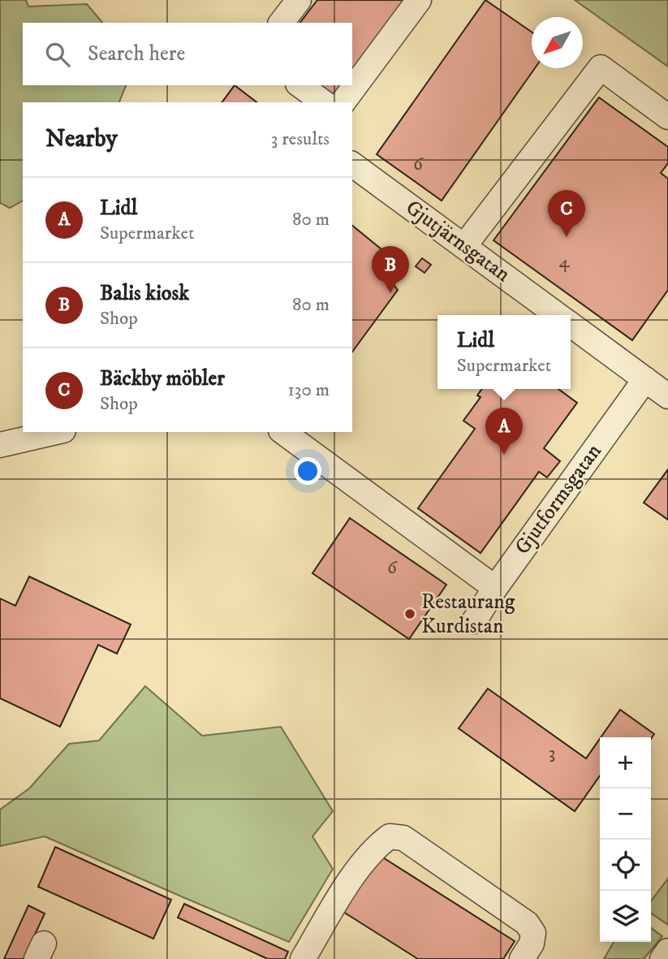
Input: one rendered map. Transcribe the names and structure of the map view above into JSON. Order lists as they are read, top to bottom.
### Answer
{
  "streets": {
    "street": ["Gjutjärnsgatan", "Gjutformsgatan"]
  },
  "crossings": [
    ["Gjutjärnsgatan", "Gjutformsgatan"]
  ],
  "places": ["Restaurang Kurdistan"],
  "house_numbers": [
    "6",
    "4",
    "6",
    "3"
  ],
  "north": "bottom left",
  "page": {
    "search": "Search here",
    "heading": ["Nearby", "3 results"],
    "list": [
      {
        "mark": "A",
        "name": "Lidl",
        "note": "Supermarket",
        "value": "80 m"
      },
      {
        "mark": "B",
        "name": "Balis kiosk",
        "note": "Shop",
        "value": "80 m"
      },
      {
        "mark": "C",
        "name": "Bäckby möbler",
        "note": "Shop",
        "value": "130 m"
      }
    ],
    "pins": ["C", "B", "A"],
    "popup": ["Lidl", "Supermarket"],
    "map_buttons": ["+", "−"]
  }
}
